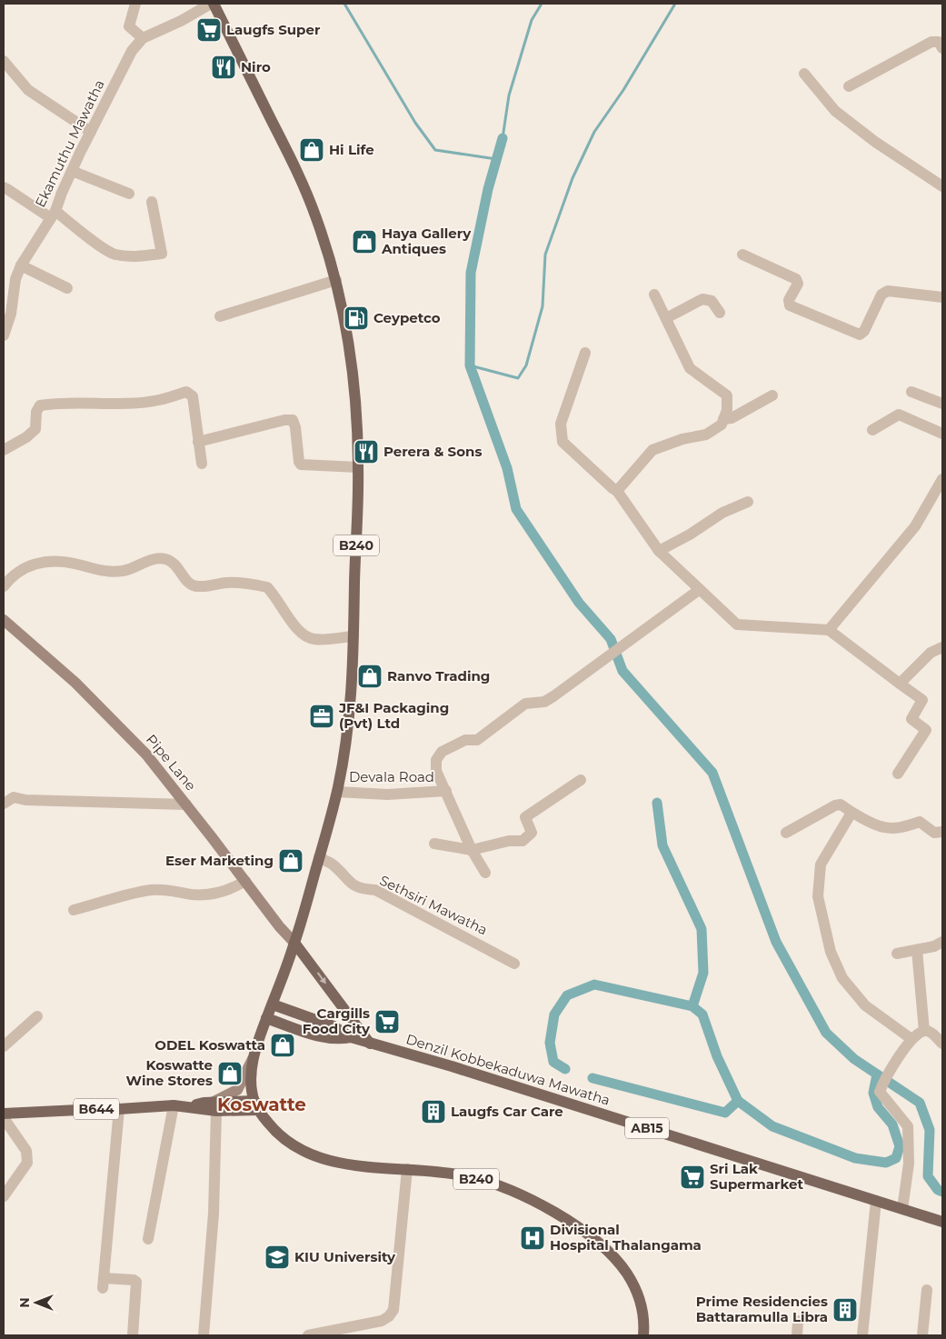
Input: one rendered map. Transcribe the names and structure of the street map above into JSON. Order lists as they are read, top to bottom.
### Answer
{
  "streets": {
    "main road": [
      "B240",
      "Denzil Kobbekaduwa Mawatha",
      "B644",
      "AB15"
    ],
    "street": [
      "Ekamuthu Mawatha",
      "Pipe Lane",
      "Devala Road",
      "Sethsiri Mawatha"
    ]
  },
  "crossings": [
    ["Ekamuthu Mawatha", "B240"],
    ["B240", "Pipe Lane"],
    ["B240", "Devala Road"],
    ["B240", "Sethsiri Mawatha"],
    ["B240", "Denzil Kobbekaduwa Mawatha"],
    ["B240", "B644"]
  ],
  "districts": ["Koswatte"],
  "places": {
    "supermarket": ["Laugfs Super", "Cargills Food City", "Sri Lak Supermarket"],
    "restaurant": ["Niro", "Perera & Sons"],
    "shop": [
      "Hi Life",
      "Haya Gallery Antiques",
      "Ranvo Trading",
      "Eser Marketing",
      "ODEL Koswatta",
      "Koswatte Wine Stores"
    ],
    "fuel station": ["Ceypetco"],
    "office": ["JF&I Packaging (Pvt) Ltd"],
    "building": ["Laugfs Car Care", "Prime Residencies Battaramulla Libra"],
    "hospital": ["Divisional Hospital Thalangama"],
    "school or university": ["KIU University"]
  },
  "north": "left"
}
